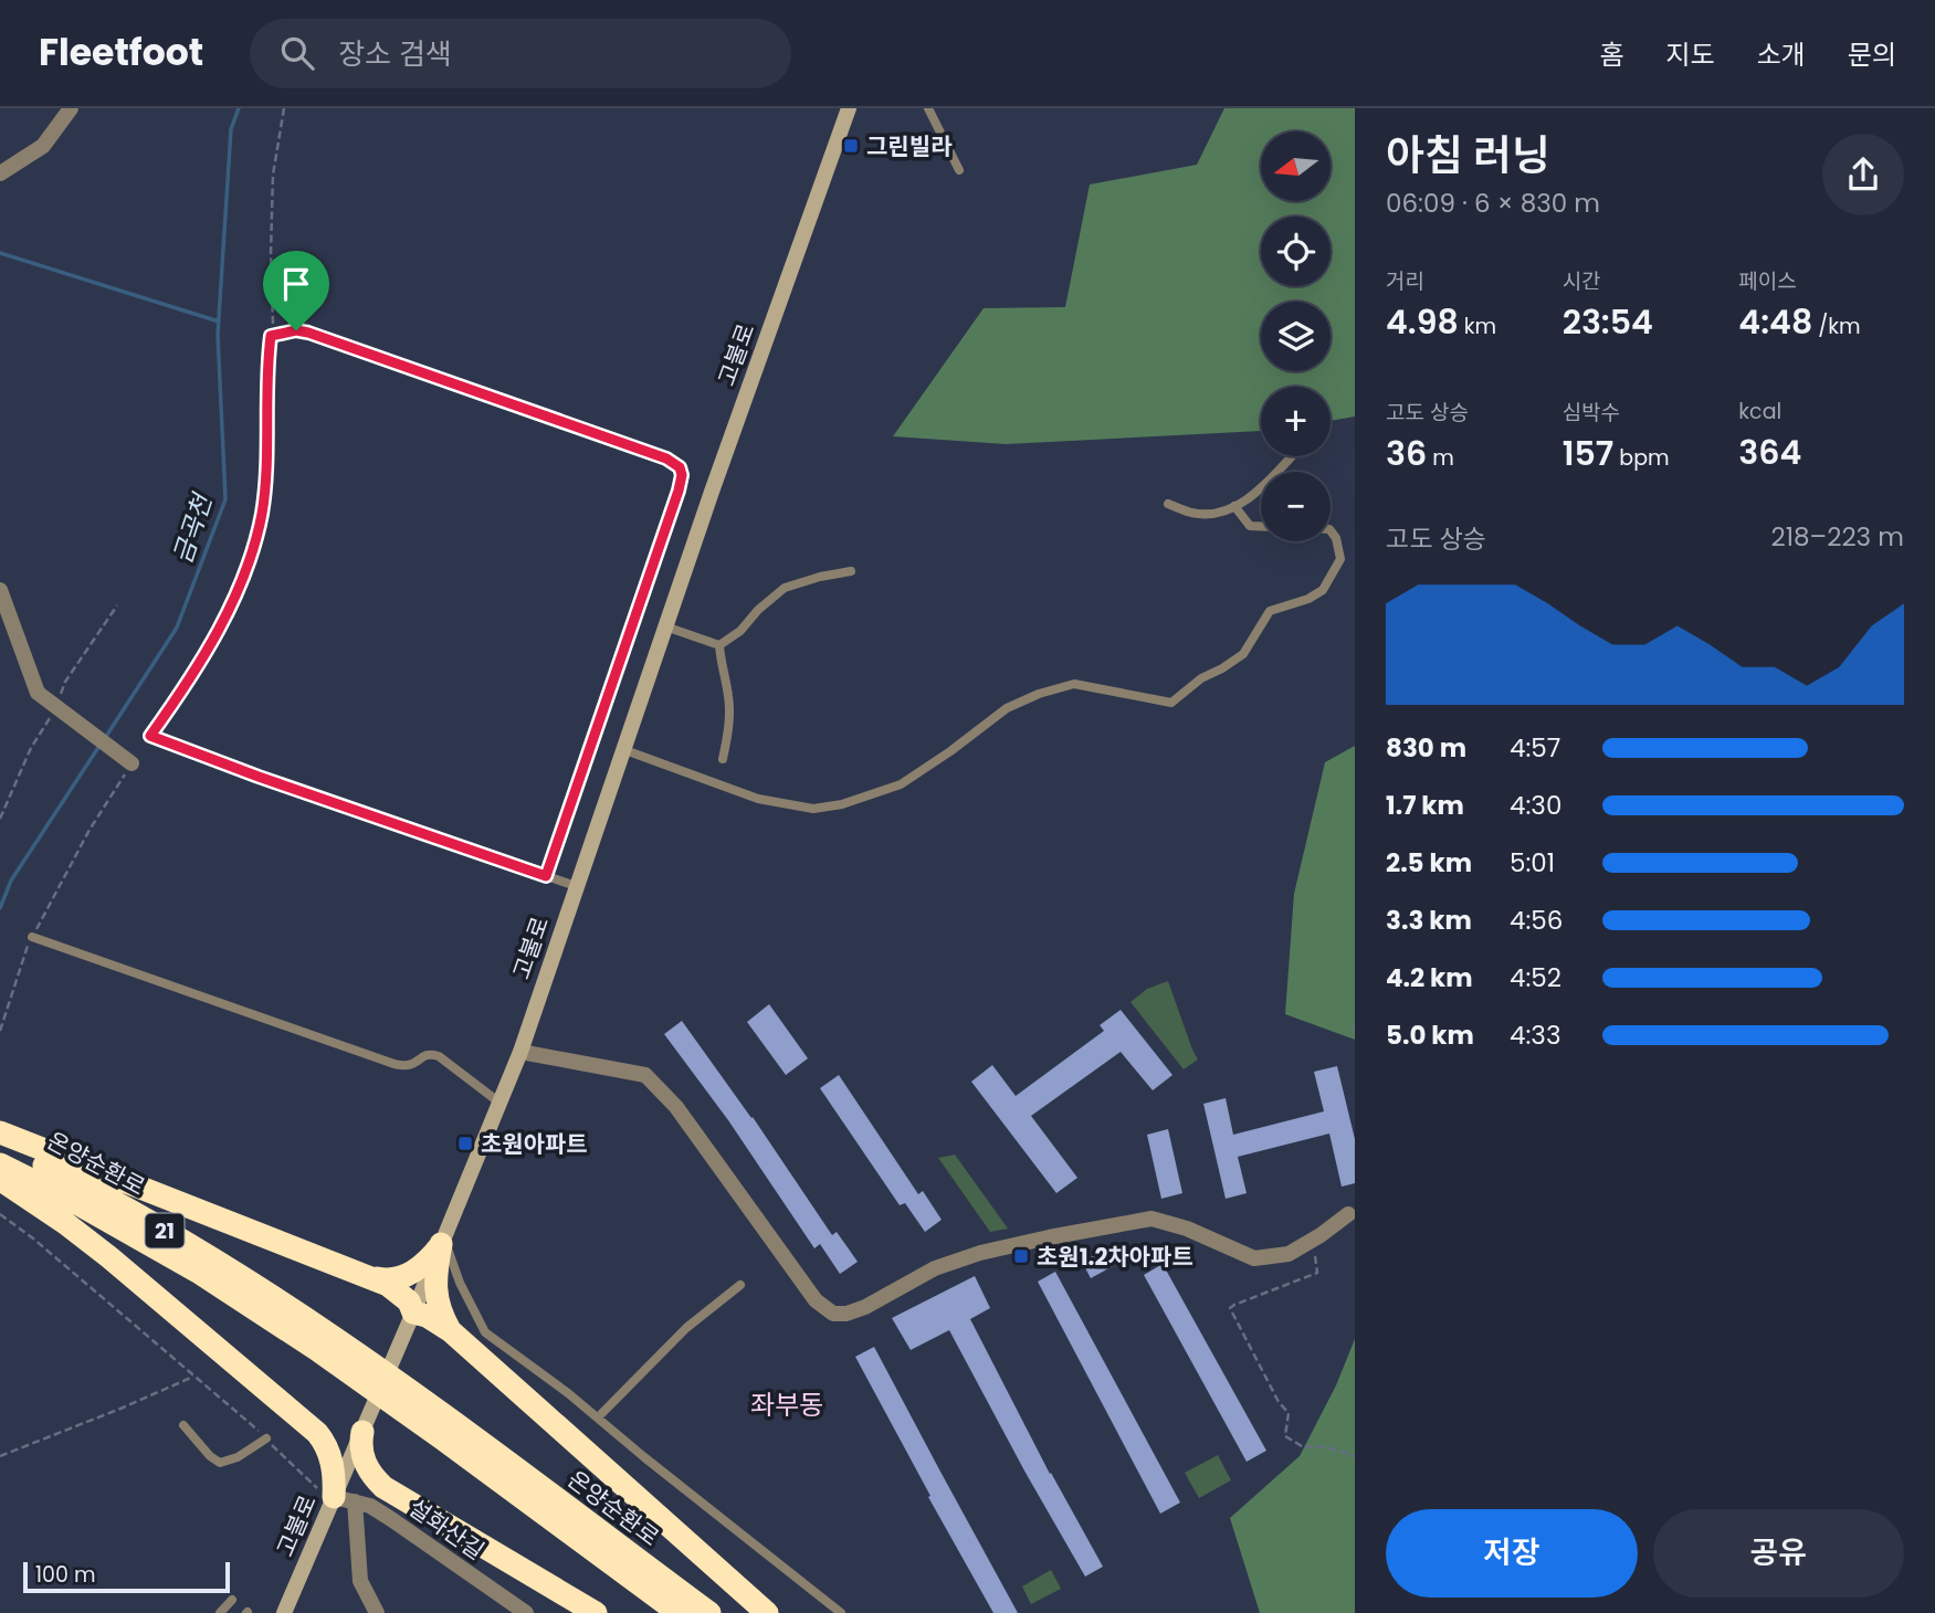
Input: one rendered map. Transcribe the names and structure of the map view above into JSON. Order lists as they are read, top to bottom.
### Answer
{
  "streets": {
    "highway": ["온양순환로", "21"],
    "main road": ["고불로"],
    "street": ["설화산길"]
  },
  "crossings": [
    ["고불로", "설화산길"],
    ["온양순환로", "21"]
  ],
  "districts": ["좌부동"],
  "water": ["금곡천"],
  "places": {
    "transit": ["그린빌라", "초원아파트", "초원1.2차아파트"]
  },
  "scale_bar": "100 m",
  "north": "left",
  "page": {
    "header": "Fleetfoot",
    "search": "장소 검색",
    "nav": [
      "홈",
      "지도",
      "소개",
      "문의"
    ],
    "heading": ["아침 러닝", "06:09 · 6 × 830 m"],
    "map_buttons": ["+", "−"],
    "stats": [
      ["거리", "4.98 km"],
      ["시간", "23:54"],
      ["페이스", "4:48 /km"],
      ["고도 상승", "36 m"],
      ["심박수", "157 bpm"],
      ["kcal", "364"]
    ],
    "chart": ["고도 상승", "218–223 m"],
    "list": [
      {
        "name": "830 m",
        "note": "4:57"
      },
      {
        "name": "1.7 km",
        "note": "4:30"
      },
      {
        "name": "2.5 km",
        "note": "5:01"
      },
      {
        "name": "3.3 km",
        "note": "4:56"
      },
      {
        "name": "4.2 km",
        "note": "4:52"
      },
      {
        "name": "5.0 km",
        "note": "4:33"
      }
    ],
    "buttons": ["저장", "공유"],
    "scale": "100 m"
  }
}
